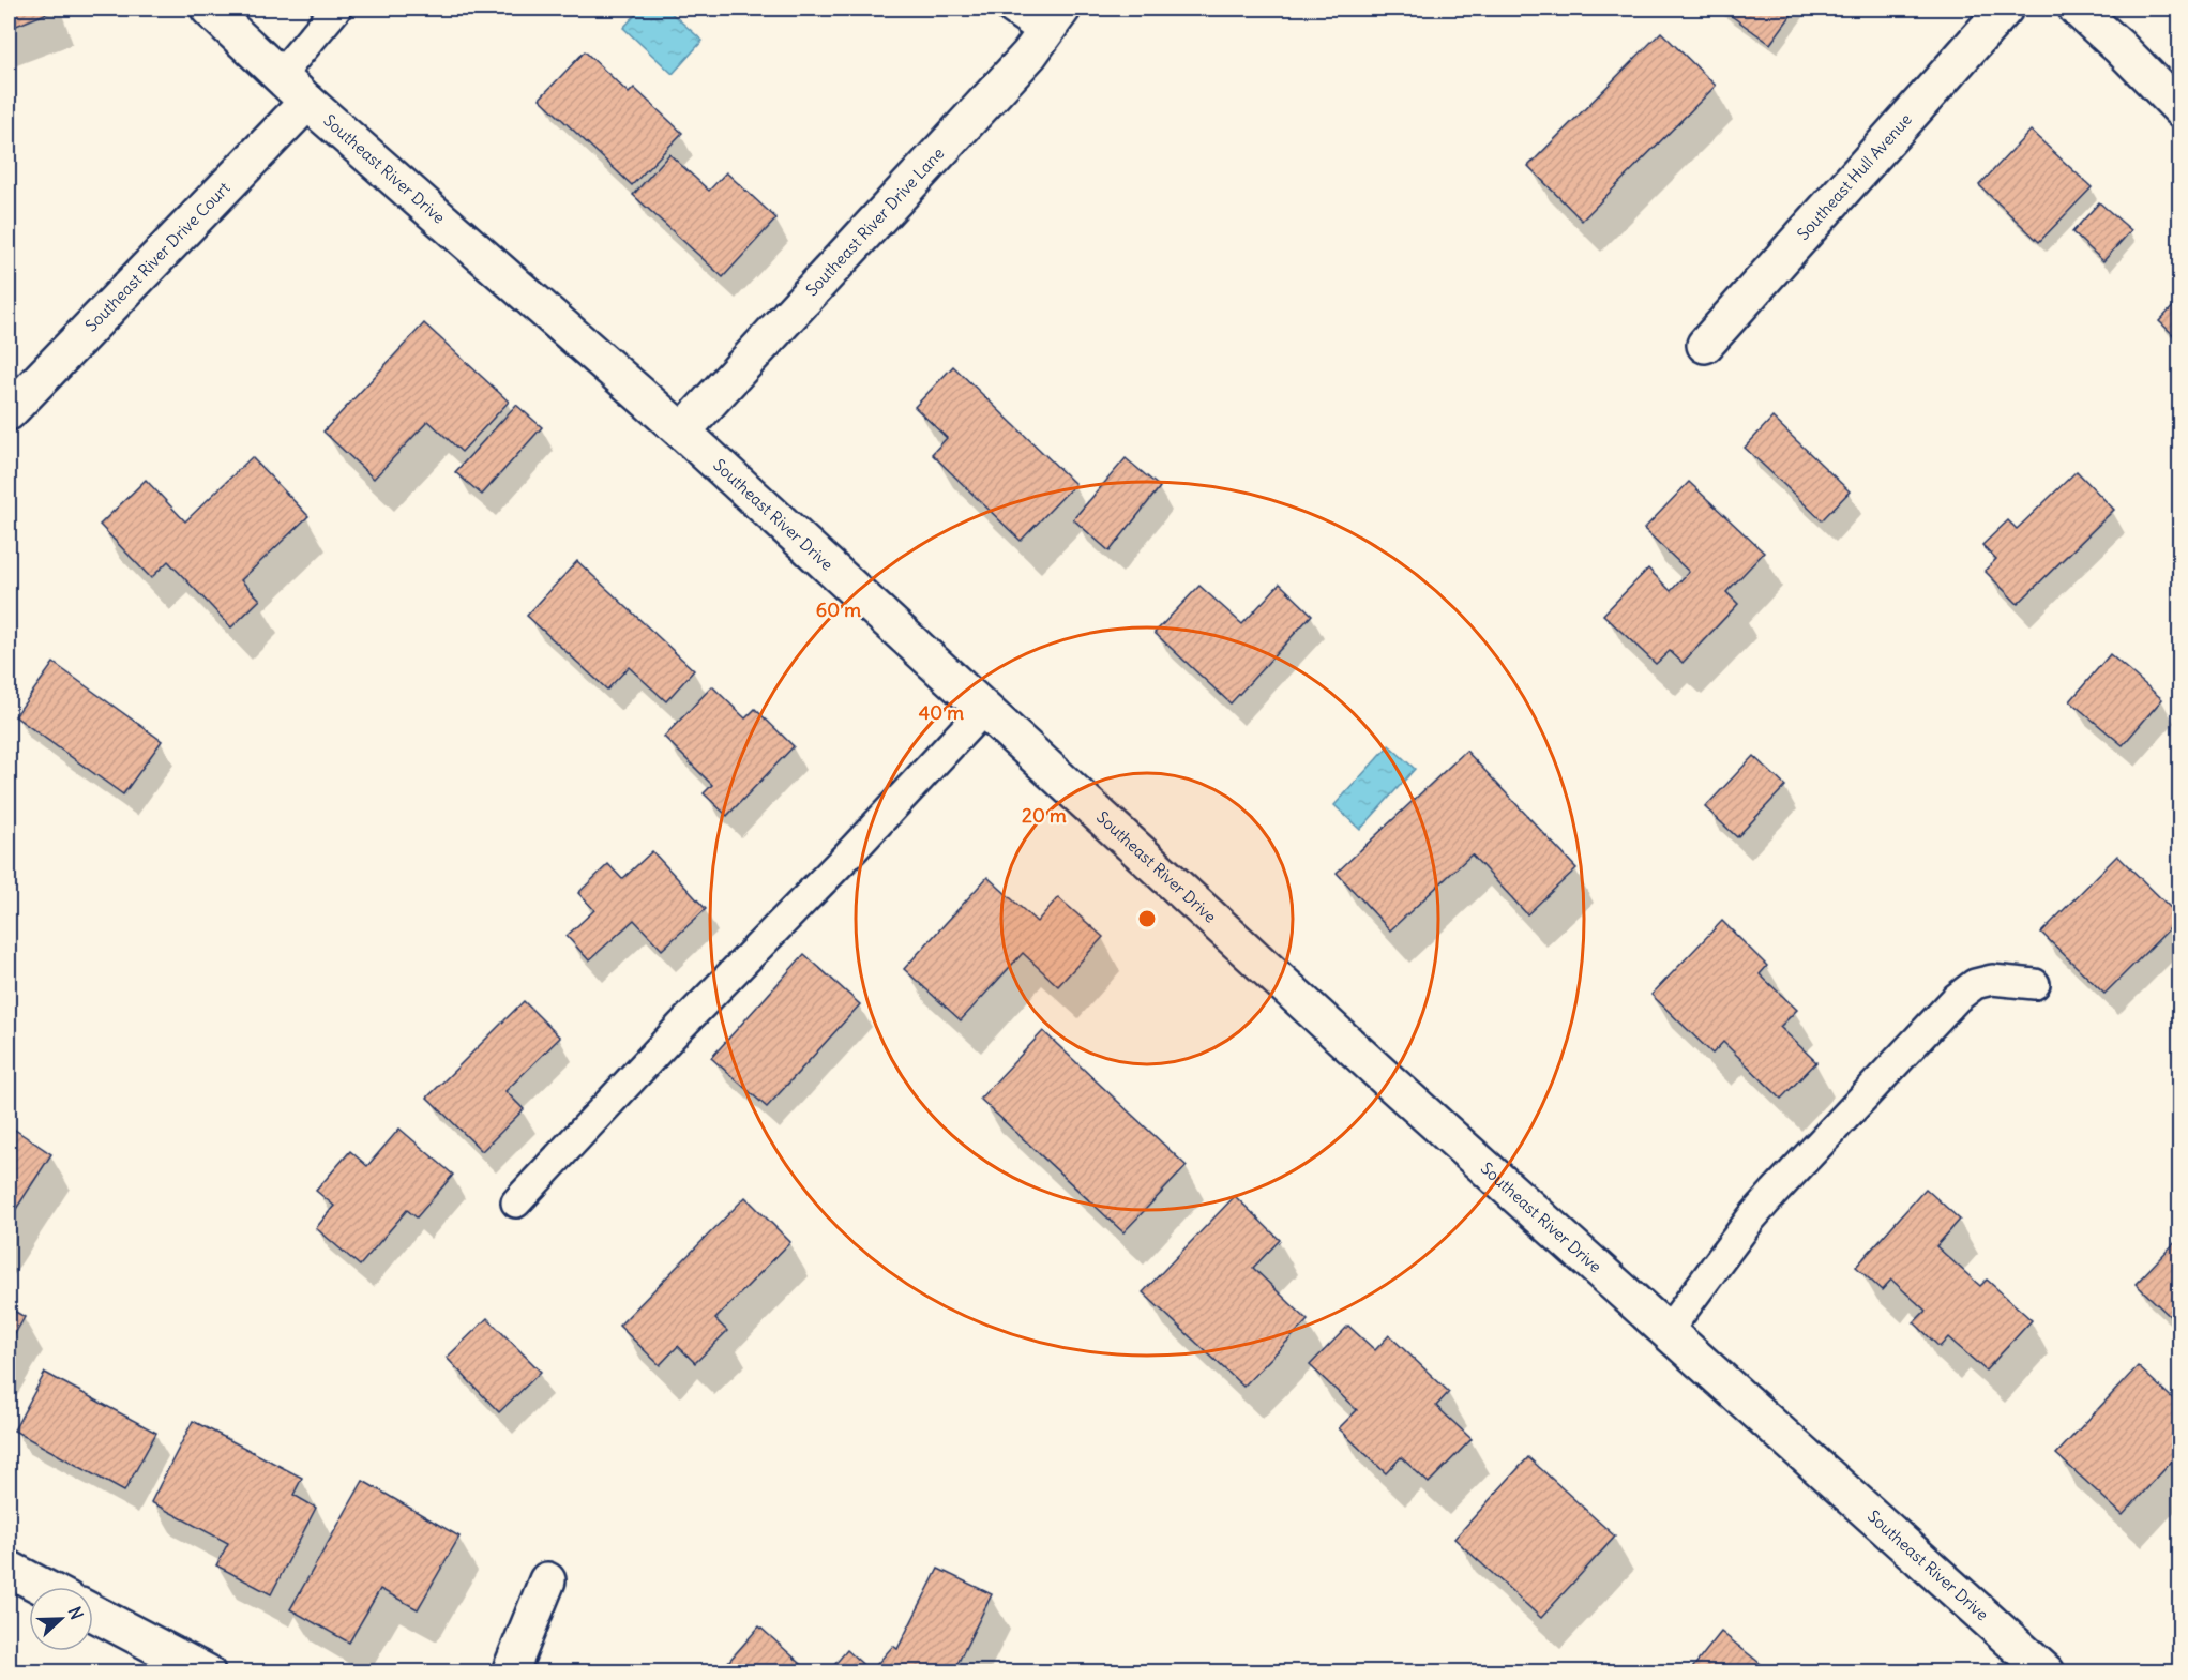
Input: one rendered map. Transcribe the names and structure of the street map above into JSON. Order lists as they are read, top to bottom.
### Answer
{
  "streets": {
    "street": [
      "Southeast River Drive",
      "Southeast Hull Avenue",
      "Southeast River Drive Lane",
      "Southeast River Drive Court"
    ]
  },
  "crossings": [
    ["Southeast River Drive", "Southeast River Drive Lane"],
    ["Southeast River Drive", "Southeast River Drive Court"]
  ],
  "north": "right",
  "rings": ["60 m", "40 m", "20 m"]
}
